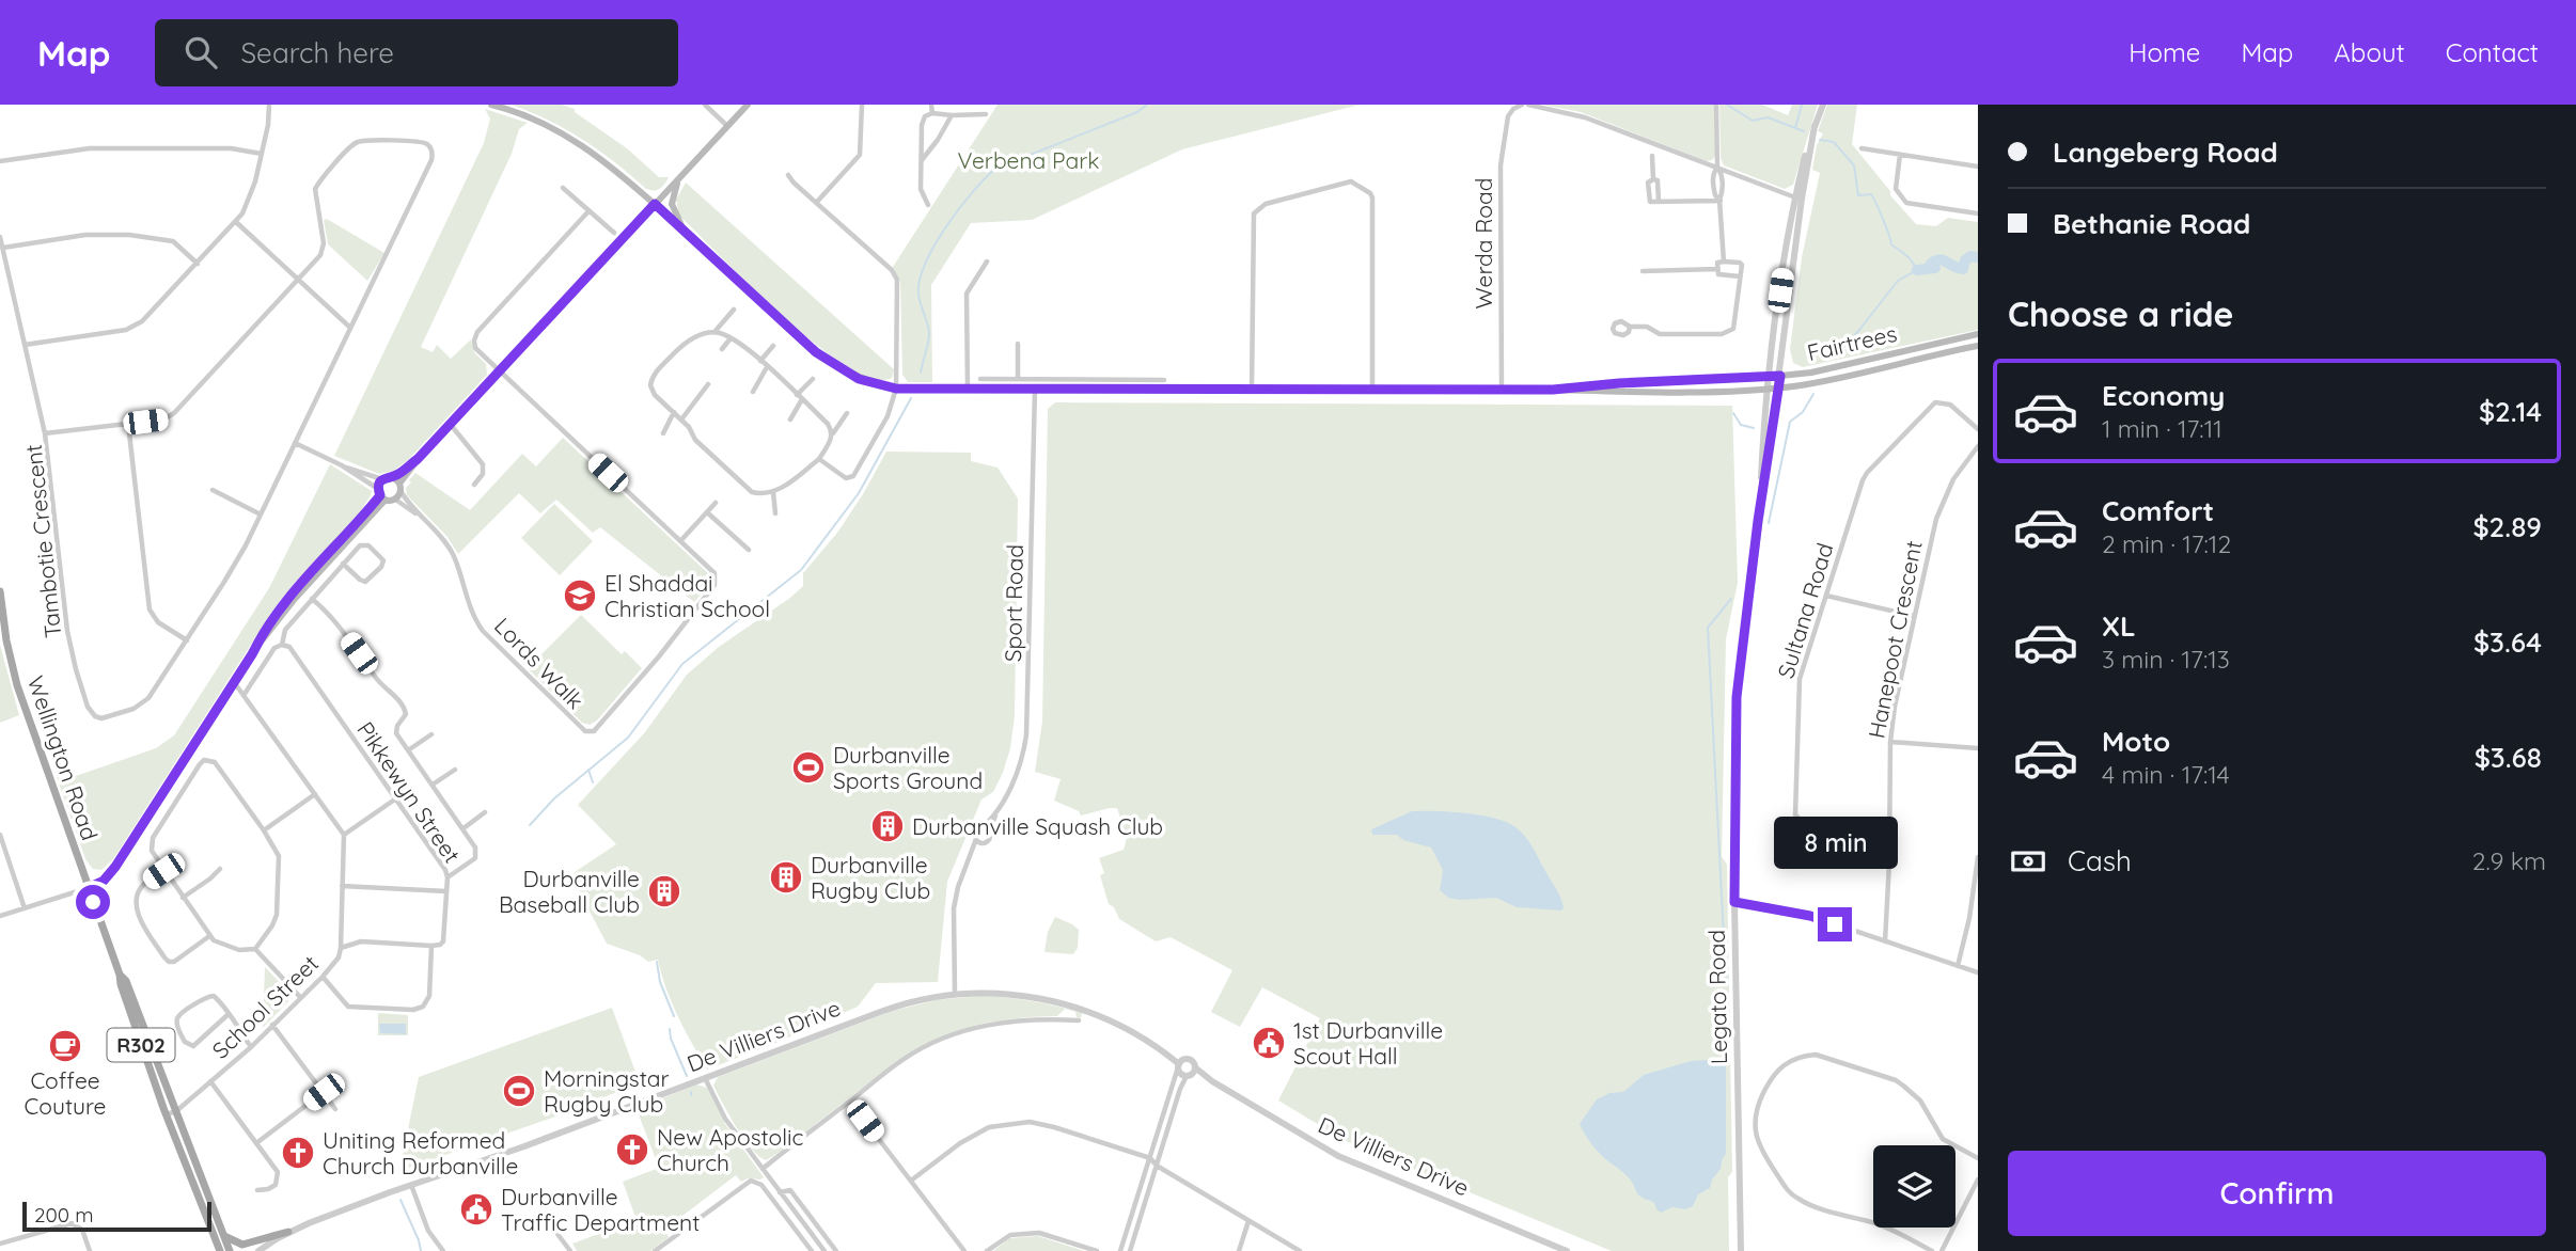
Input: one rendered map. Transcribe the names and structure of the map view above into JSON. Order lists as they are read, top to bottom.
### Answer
{
  "streets": {
    "main road": ["Fairtrees", "Wellington Road", "R302"],
    "street": [
      "Werda Road",
      "Tambotie Crescent",
      "Sport Road",
      "Sultana Road",
      "Hanepoot Crescent",
      "Lords Walk",
      "Pikkewyn Street",
      "Legato Road",
      "School Street",
      "De Villiers Drive"
    ]
  },
  "crossings": [
    ["Werda Road", "Fairtrees"],
    ["Fairtrees", "Sport Road"],
    ["Fairtrees", "Legato Road"],
    ["Sultana Road", "Hanepoot Crescent"],
    ["Wellington Road", "School Street"],
    ["Pikkewyn Street", "School Street"]
  ],
  "parks": ["Verbena Park"],
  "places": {
    "school or university": ["El Shaddai Christian School"],
    "sports": ["Durbanville Sports Ground", "Morningstar Rugby Club"],
    "building": ["Durbanville Squash Club", "Durbanville Rugby Club", "Durbanville Baseball Club"],
    "public building": ["1st Durbanville Scout Hall", "Durbanville Traffic Department"],
    "cafe": ["Coffee Couture"],
    "church": ["New Apostolic Church", "Uniting Reformed Church Durbanville"]
  },
  "scale_bar": "200 m",
  "page": {
    "header": "Map",
    "search": "Search here",
    "nav": [
      "Home",
      "Map",
      "About",
      "Contact"
    ],
    "banner": ["Langeberg Road", "Bethanie Road"],
    "heading": "Choose a ride",
    "list": [
      {
        "name": "Economy",
        "note": "1 min · 17:11",
        "value": "$2.14"
      },
      {
        "name": "Comfort",
        "note": "2 min · 17:12",
        "value": "$2.89"
      },
      {
        "name": "XL",
        "note": "3 min · 17:13",
        "value": "$3.64"
      },
      {
        "name": "Moto",
        "note": "4 min · 17:14",
        "value": "$3.68"
      }
    ],
    "bubble": "8 min",
    "pay": ["Cash", "2.9 km"],
    "buttons": "Confirm",
    "scale": "200 m"
  }
}
